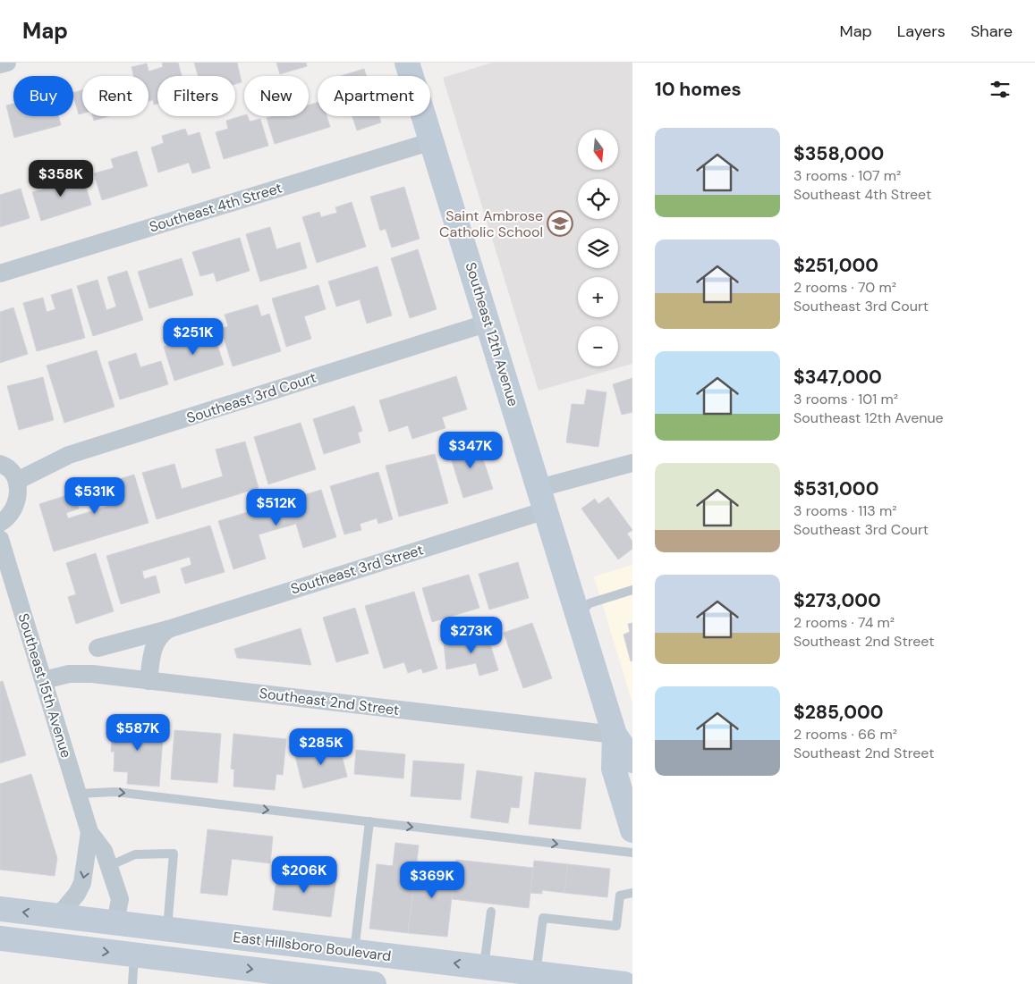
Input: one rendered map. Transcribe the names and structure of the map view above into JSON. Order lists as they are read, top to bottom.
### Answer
{
  "streets": {
    "main road": ["Southeast 12th Avenue", "East Hillsboro Boulevard"],
    "street": [
      "Southeast 4th Street",
      "Southeast 3rd Court",
      "Southeast 3rd Street",
      "Southeast 15th Avenue",
      "Southeast 2nd Street"
    ]
  },
  "crossings": [
    ["Southeast 4th Street", "Southeast 12th Avenue"],
    ["Southeast 12th Avenue", "Southeast 3rd Court"],
    ["Southeast 12th Avenue", "Southeast 3rd Street"],
    ["Southeast 12th Avenue", "Southeast 2nd Street"],
    ["Southeast 15th Avenue", "Southeast 2nd Street"],
    ["Southeast 15th Avenue", "East Hillsboro Boulevard"]
  ],
  "places": {
    "school or university": ["Saint Ambrose Catholic School"]
  },
  "north": "bottom",
  "page": {
    "header": "Map",
    "nav": ["Map", "Layers", "Share"],
    "heading": "10 homes",
    "chip": [
      "Buy",
      "Rent",
      "Filters",
      "New",
      "Apartment"
    ],
    "list": [
      {
        "name": "$358,000",
        "note": "3 rooms · 107 m² · Southeast 4th Street"
      },
      {
        "name": "$251,000",
        "note": "2 rooms · 70 m² · Southeast 3rd Court"
      },
      {
        "name": "$347,000",
        "note": "3 rooms · 101 m² · Southeast 12th Avenue"
      },
      {
        "name": "$531,000",
        "note": "3 rooms · 113 m² · Southeast 3rd Court"
      },
      {
        "name": "$273,000",
        "note": "2 rooms · 74 m² · Southeast 2nd Street"
      },
      {
        "name": "$285,000",
        "note": "2 rooms · 66 m² · Southeast 2nd Street"
      }
    ],
    "map_buttons": ["+", "−"],
    "price": [
      "$358K",
      "$251K",
      "$347K",
      "$531K",
      "$512K",
      "$273K",
      "$587K",
      "$285K",
      "$206K",
      "$369K"
    ]
  }
}
